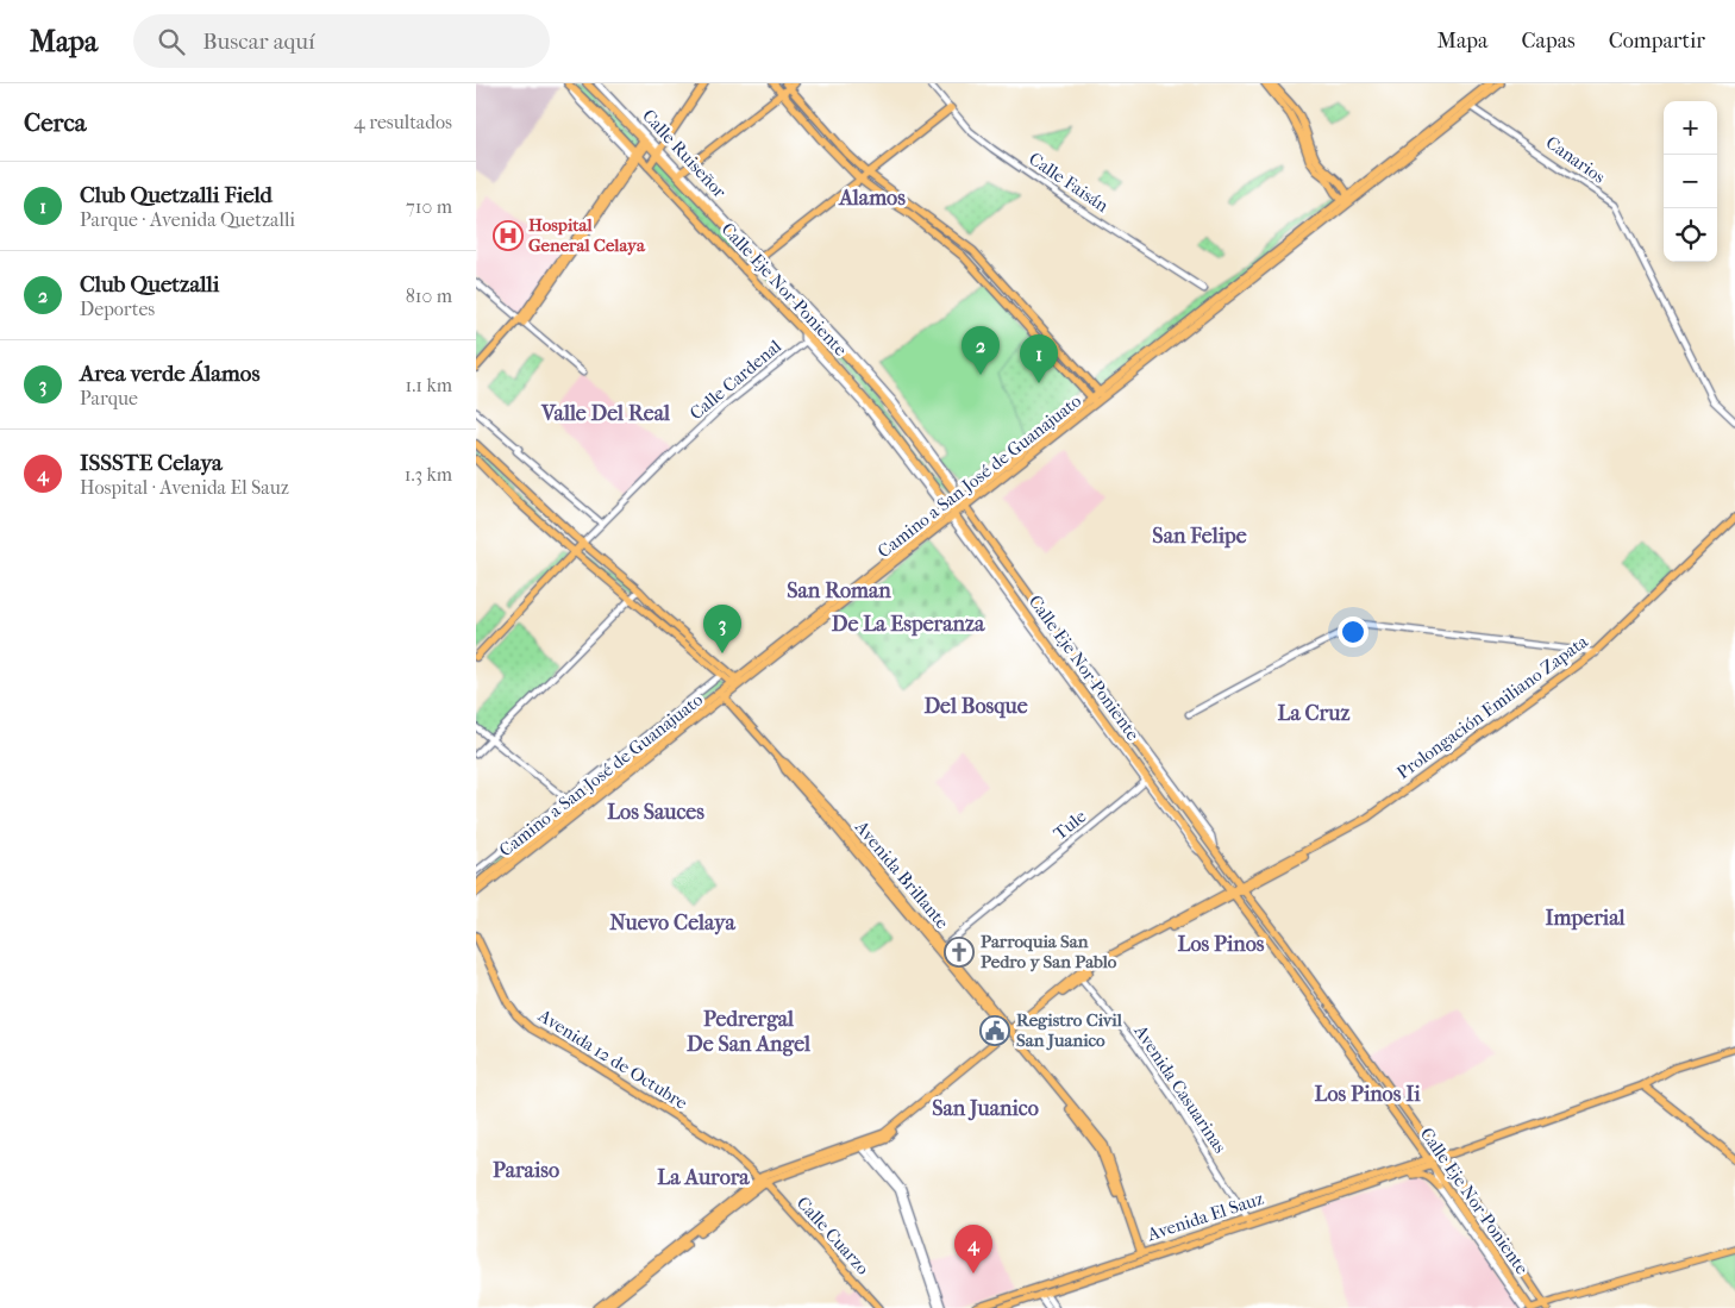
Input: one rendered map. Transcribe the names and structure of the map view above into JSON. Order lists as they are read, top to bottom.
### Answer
{
  "streets": {
    "main road": [
      "Calle Eje Nor-Poniente",
      "Camino a San José de Guanajuato",
      "Prolongación Emiliano Zapata",
      "Avenida Brillante",
      "Avenida 12 de Octubre",
      "Avenida El Sauz",
      "Calle Cuarzo"
    ],
    "street": [
      "Calle Ruiseñor",
      "Canarios",
      "Calle Faisán",
      "Calle Cardenal",
      "Tule",
      "Avenida Casuarinas"
    ]
  },
  "crossings": [
    ["Calle Ruiseñor", "Calle Eje Nor-Poniente"],
    ["Canarios", "Camino a San José de Guanajuato"],
    ["Calle Eje Nor-Poniente", "Camino a San José de Guanajuato"],
    ["Calle Eje Nor-Poniente", "Prolongación Emiliano Zapata"],
    ["Calle Eje Nor-Poniente", "Tule"],
    ["Calle Eje Nor-Poniente", "Avenida El Sauz"],
    ["Camino a San José de Guanajuato", "Avenida Brillante"],
    ["Tule", "Avenida Brillante"],
    ["Avenida Brillante", "Avenida El Sauz"],
    ["Avenida 12 de Octubre", "Calle Cuarzo"],
    ["Avenida Casuarinas", "Avenida El Sauz"]
  ],
  "districts": [
    "Alamos",
    "Valle Del Real",
    "San Felipe",
    "San Roman",
    "De La Esperanza",
    "Del Bosque",
    "La Cruz",
    "Los Sauces",
    "Imperial",
    "Nuevo Celaya",
    "Los Pinos",
    "Pedrergal De San Angel",
    "Los Pinos Ii",
    "San Juanico",
    "Paraiso",
    "La Aurora"
  ],
  "places": {
    "hospital": ["Hospital General Celaya"],
    "church": ["Parroquia San Pedro y San Pablo"],
    "public building": ["Registro Civil San Juanico"]
  },
  "page": {
    "header": "Mapa",
    "search": "Buscar aquí",
    "nav": ["Mapa", "Capas", "Compartir"],
    "heading": ["Cerca", "4 resultados"],
    "map_buttons": ["+", "−"],
    "list": [
      {
        "mark": "1",
        "name": "Club Quetzalli Field",
        "note": "Parque · Avenida Quetzalli",
        "value": "710 m"
      },
      {
        "mark": "2",
        "name": "Club Quetzalli",
        "note": "Deportes",
        "value": "810 m"
      },
      {
        "mark": "3",
        "name": "Area verde Álamos",
        "note": "Parque",
        "value": "1.1 km"
      },
      {
        "mark": "4",
        "name": "ISSSTE Celaya",
        "note": "Hospital · Avenida El Sauz",
        "value": "1.3 km"
      }
    ],
    "pins": [
      "2",
      "1",
      "3",
      "4"
    ]
  }
}
